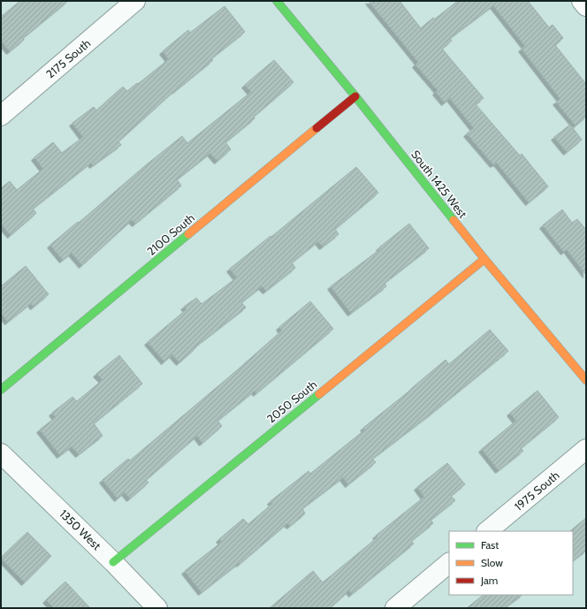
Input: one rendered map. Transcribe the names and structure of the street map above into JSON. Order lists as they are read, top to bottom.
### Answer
{
  "streets": {
    "street": [
      "2175 South",
      "South 1425 West",
      "2100 South",
      "2050 South",
      "1975 South",
      "1350 West"
    ]
  },
  "crossings": [
    ["South 1425 West", "2100 South"],
    ["South 1425 West", "2050 South"],
    ["2050 South", "1350 West"]
  ],
  "legend": ["Fast", "Slow", "Jam"]
}
